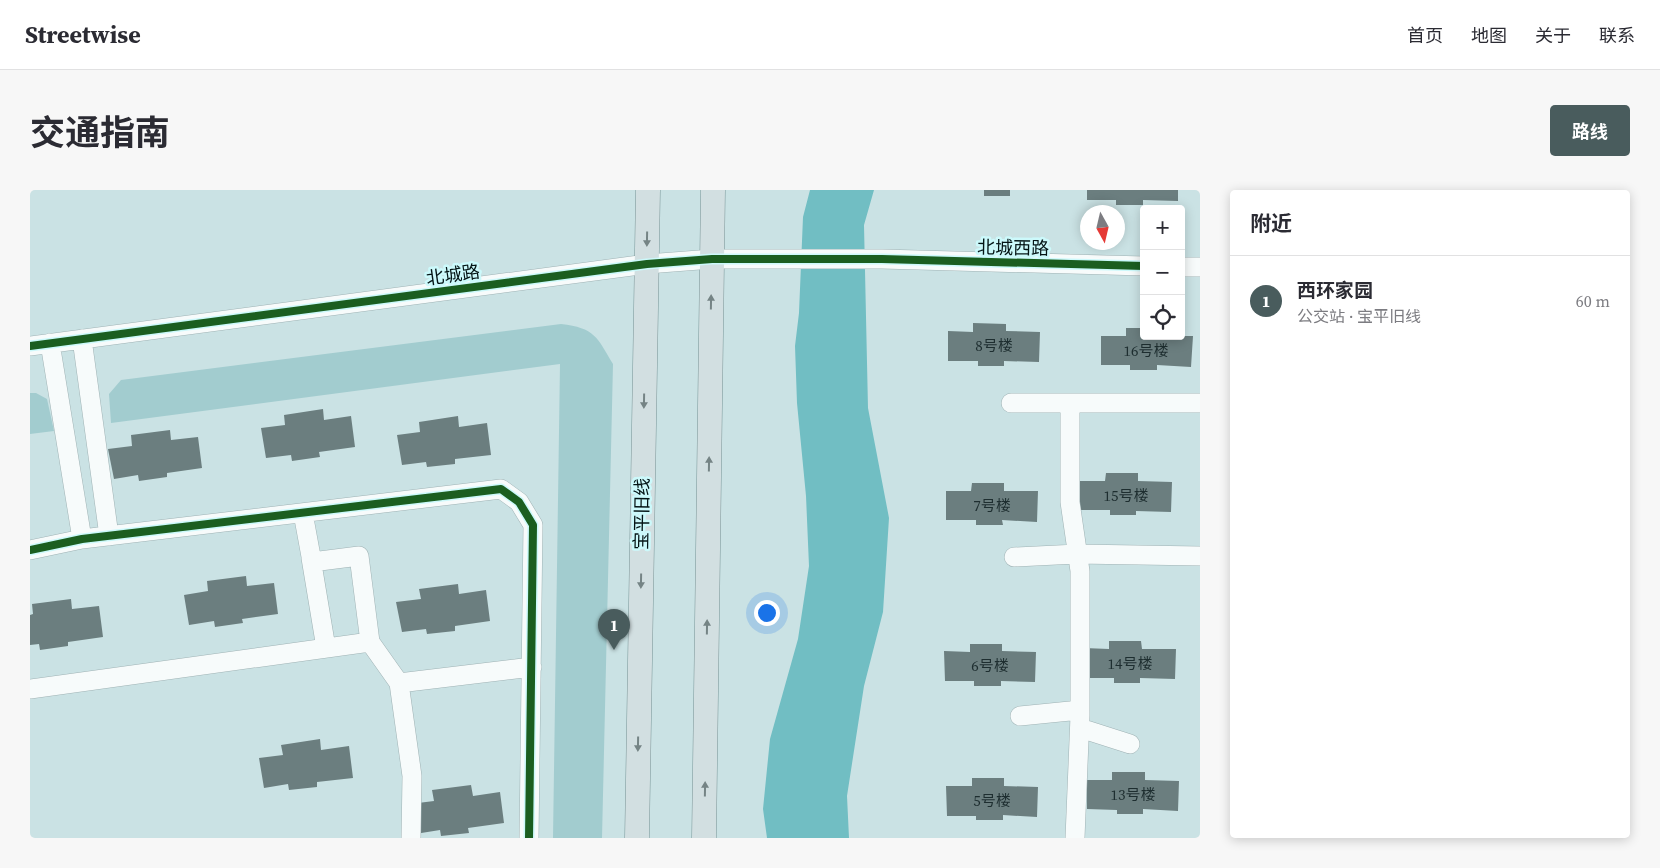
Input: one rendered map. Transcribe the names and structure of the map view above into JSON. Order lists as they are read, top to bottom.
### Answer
{
  "streets": {
    "main road": ["宝平旧线"],
    "street": ["北城西路", "北城路"]
  },
  "crossings": [
    ["北城西路", "北城路"],
    ["北城路", "宝平旧线"]
  ],
  "house_numbers": [
    "8号楼",
    "16号楼",
    "15号楼",
    "7号楼",
    "14号楼",
    "6号楼",
    "13号楼",
    "5号楼"
  ],
  "north": "bottom",
  "page": {
    "header": "Streetwise",
    "nav": [
      "首页",
      "地图",
      "关于",
      "联系"
    ],
    "title": "交通指南",
    "buttons": "路线",
    "heading": "附近",
    "map_buttons": ["+", "−"],
    "list": [
      {
        "mark": "1",
        "name": "西环家园",
        "note": "公交站 · 宝平旧线",
        "value": "60 m"
      }
    ],
    "pins": "1"
  }
}
